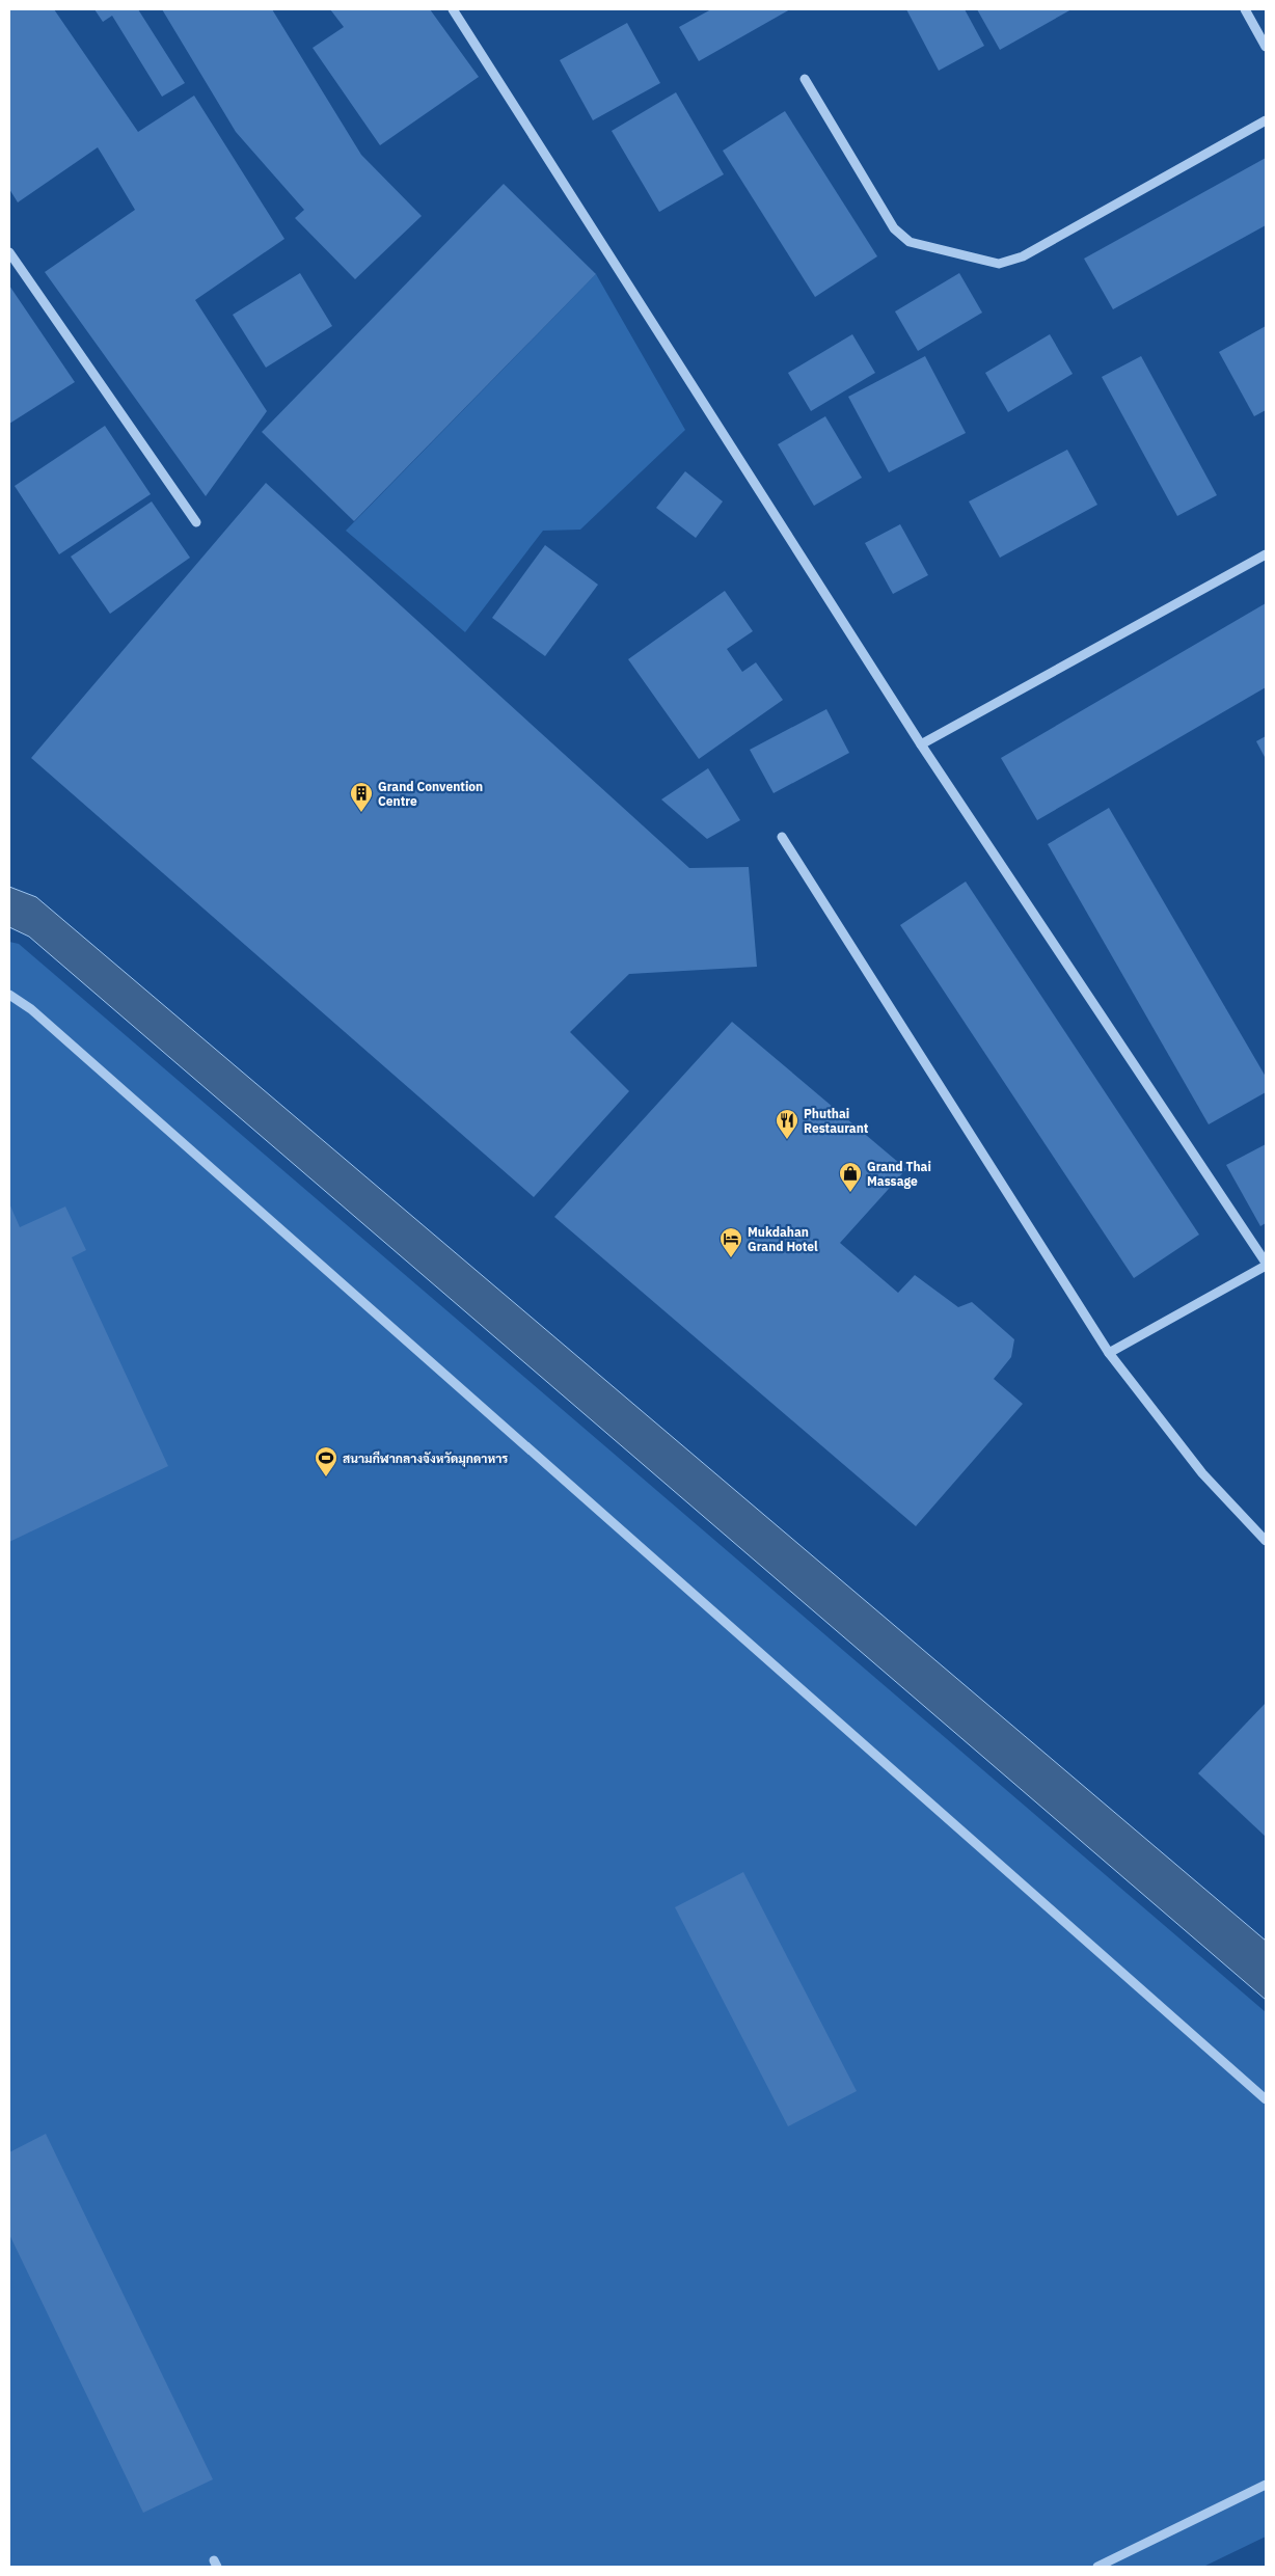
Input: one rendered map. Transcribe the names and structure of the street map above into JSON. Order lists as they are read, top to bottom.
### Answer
{
  "places": {
    "building": ["Grand Convention Centre"],
    "restaurant": ["Phuthai Restaurant"],
    "shop": ["Grand Thai Massage"],
    "hotel": ["Mukdahan Grand Hotel"],
    "sports": ["สนามกีฬากลางจังหวัดมุกดาหาร"]
  }
}
